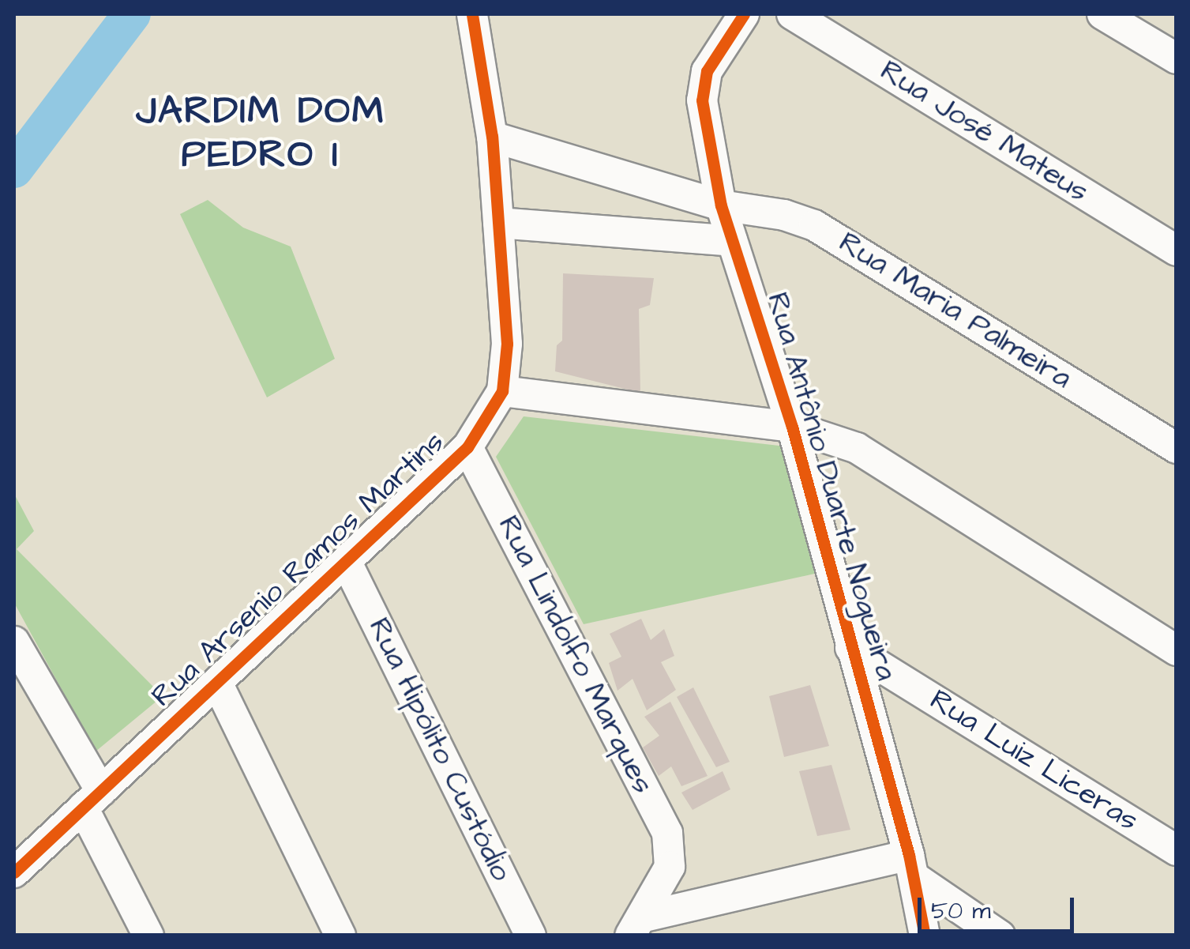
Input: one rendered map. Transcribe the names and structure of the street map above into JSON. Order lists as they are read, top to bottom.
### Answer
{
  "streets": {
    "street": [
      "Rua José Mateus",
      "Rua Maria Palmeira",
      "Rua Antônio Duarte Nogueira",
      "Rua Arsenio Ramos Martins",
      "Rua Lindolfo Marques",
      "Rua Hipólito Custódio",
      "Rua Luiz Liceras"
    ]
  },
  "crossings": [
    ["Rua Maria Palmeira", "Rua Antônio Duarte Nogueira"],
    ["Rua Maria Palmeira", "Rua Arsenio Ramos Martins"],
    ["Rua Antônio Duarte Nogueira", "Rua Luiz Liceras"],
    ["Rua Arsenio Ramos Martins", "Rua Lindolfo Marques"],
    ["Rua Arsenio Ramos Martins", "Rua Hipólito Custódio"]
  ],
  "districts": ["JARDIM DOM PEDRO I"],
  "scale_bar": "50 m"
}
